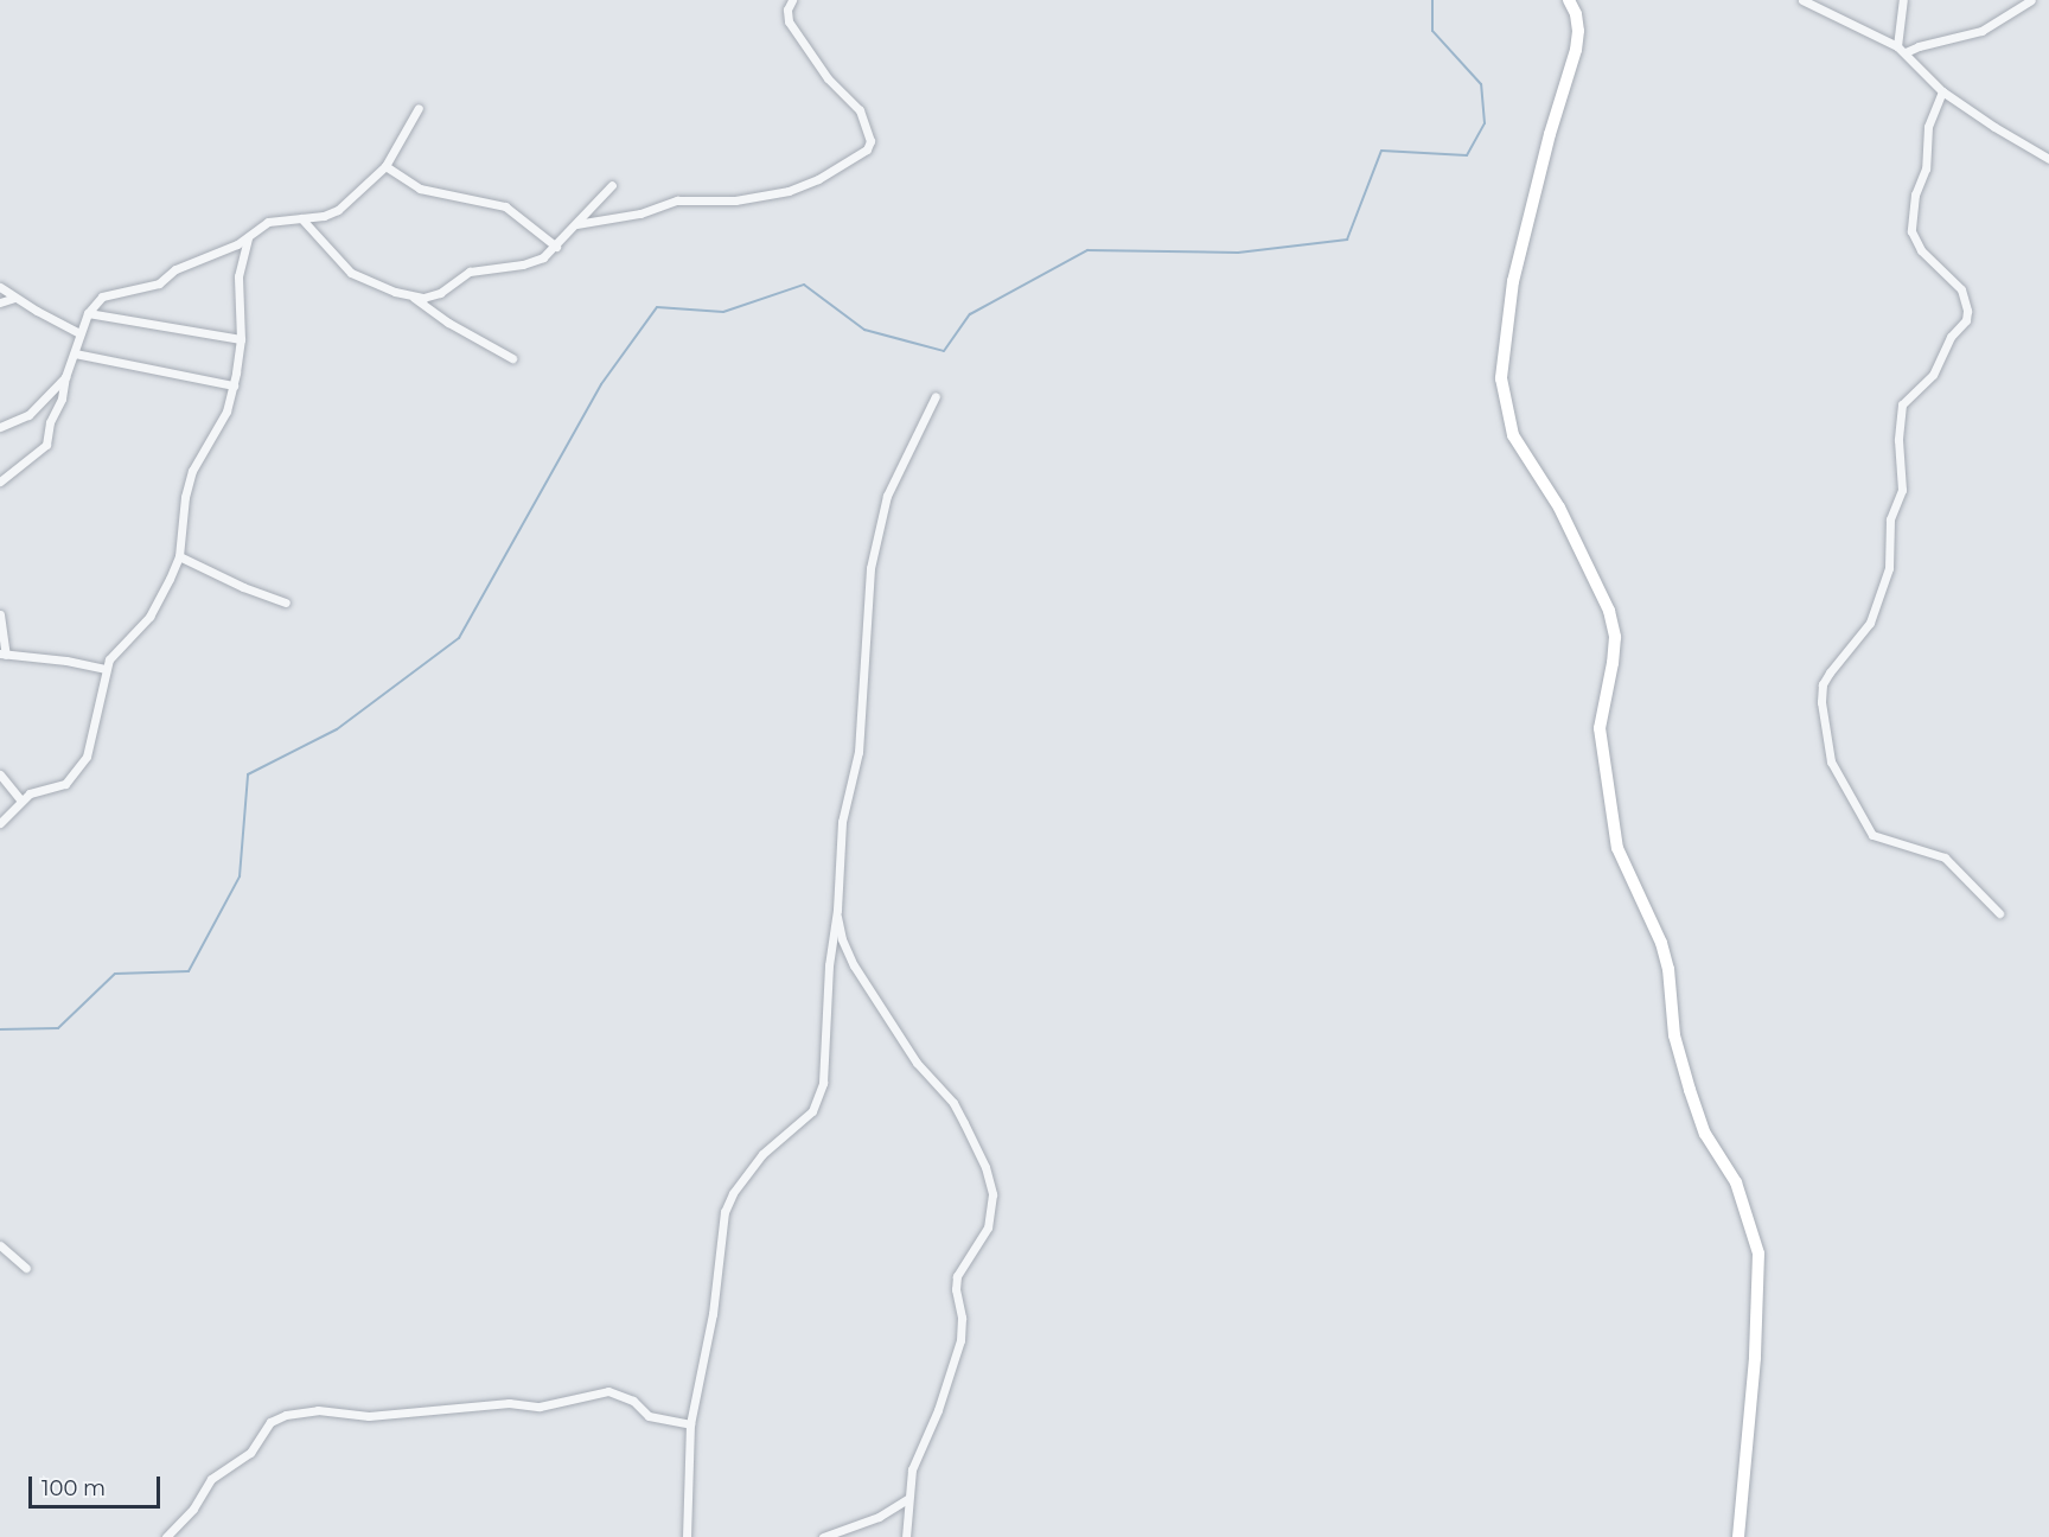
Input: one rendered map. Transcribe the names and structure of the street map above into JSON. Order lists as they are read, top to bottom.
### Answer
{
  "scale_bar": "100 m"
}
